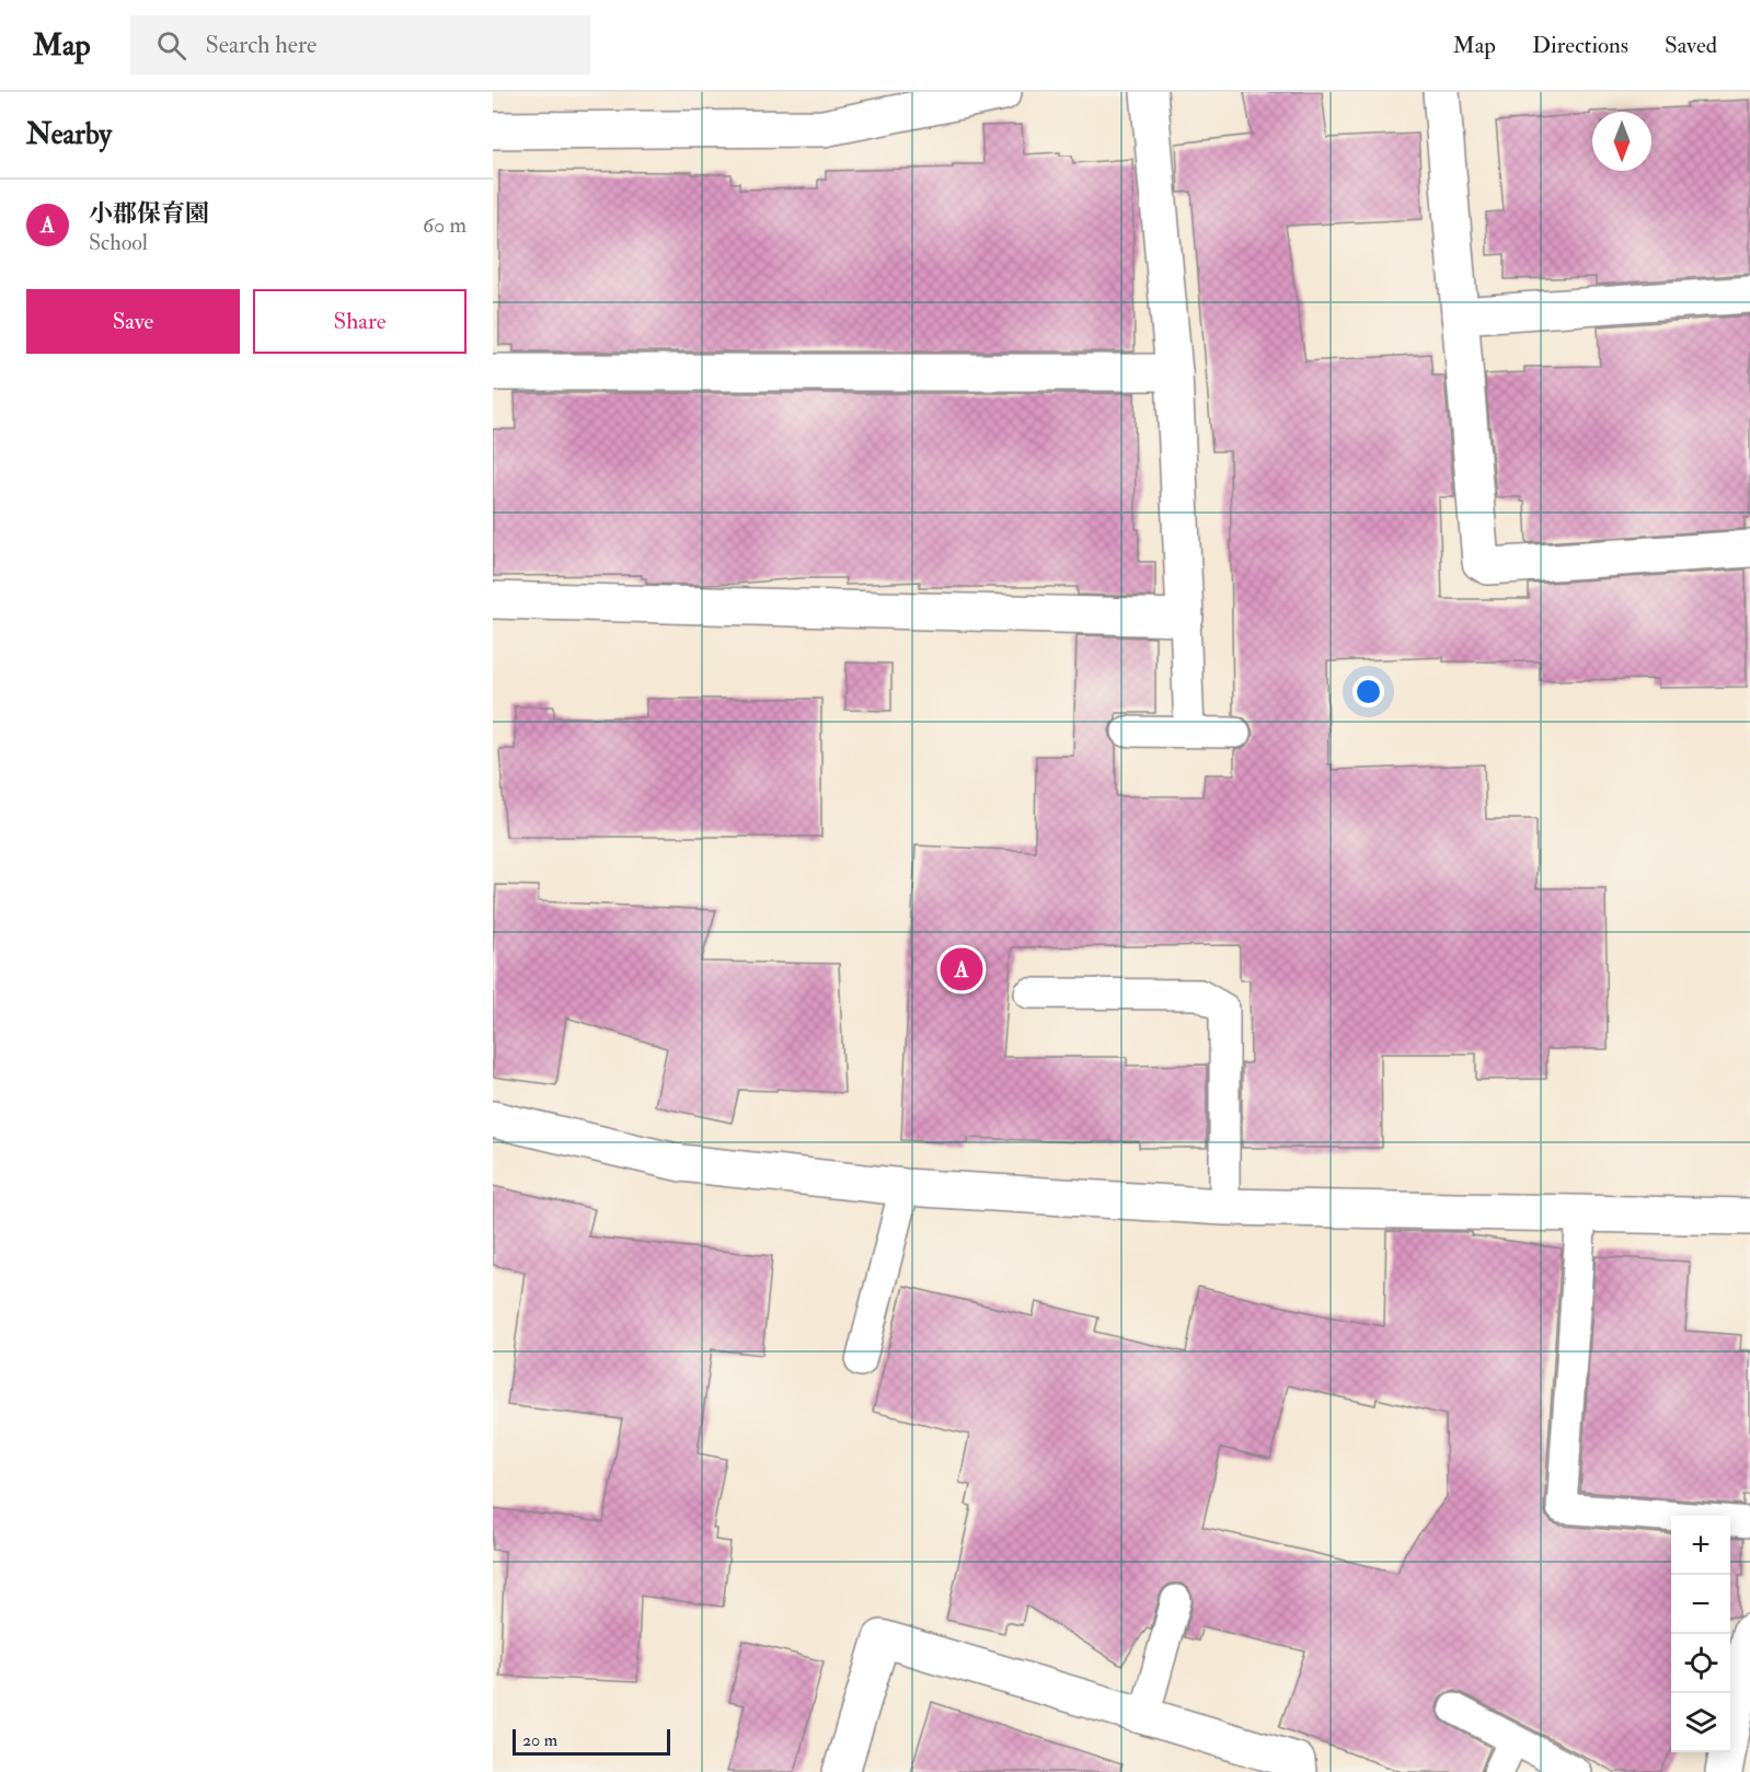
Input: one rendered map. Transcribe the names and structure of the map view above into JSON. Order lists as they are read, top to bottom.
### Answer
{
  "scale_bar": "20 m",
  "north": "bottom",
  "page": {
    "header": "Map",
    "search": "Search here",
    "nav": ["Map", "Directions", "Saved"],
    "heading": "Nearby",
    "list": [
      {
        "mark": "A",
        "name": "小郡保育園",
        "note": "School",
        "value": "60 m"
      }
    ],
    "buttons": ["Save", "Share"],
    "pins": "A",
    "map_buttons": ["+", "−"],
    "scale": "20 m"
  }
}
